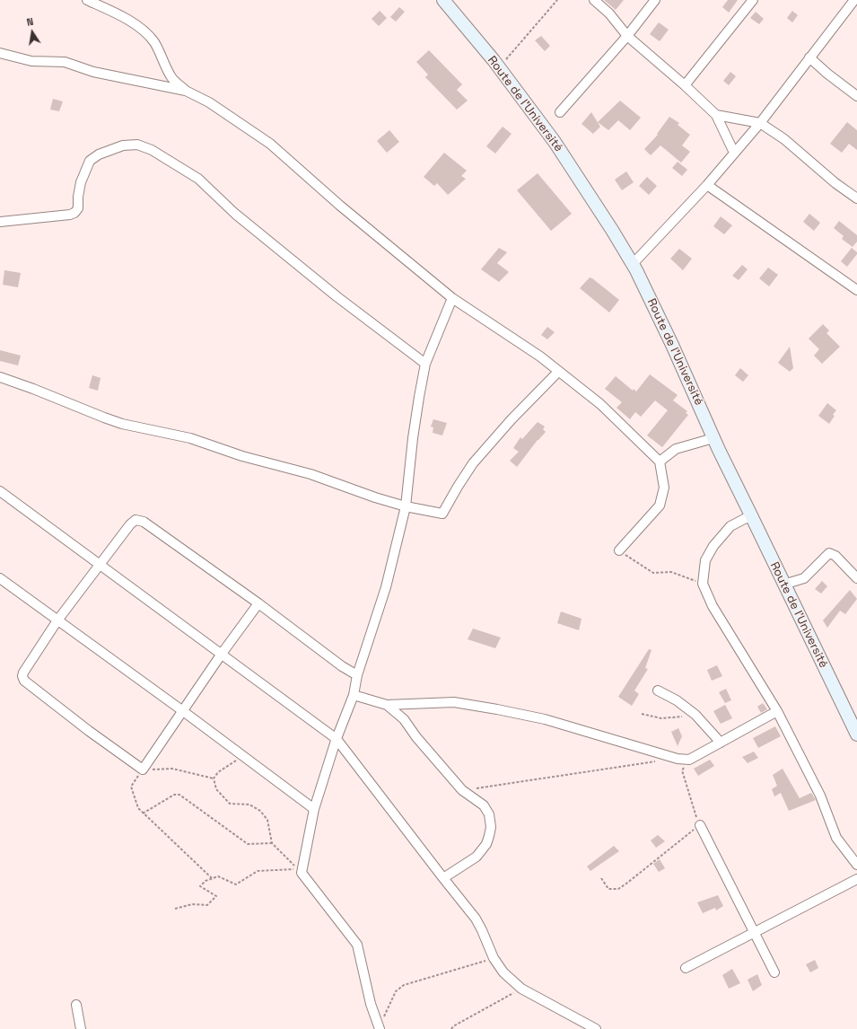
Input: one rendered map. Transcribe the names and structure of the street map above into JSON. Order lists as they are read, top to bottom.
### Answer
{
  "streets": {
    "street": ["Route de l'Université"]
  },
  "north": "top"
}
